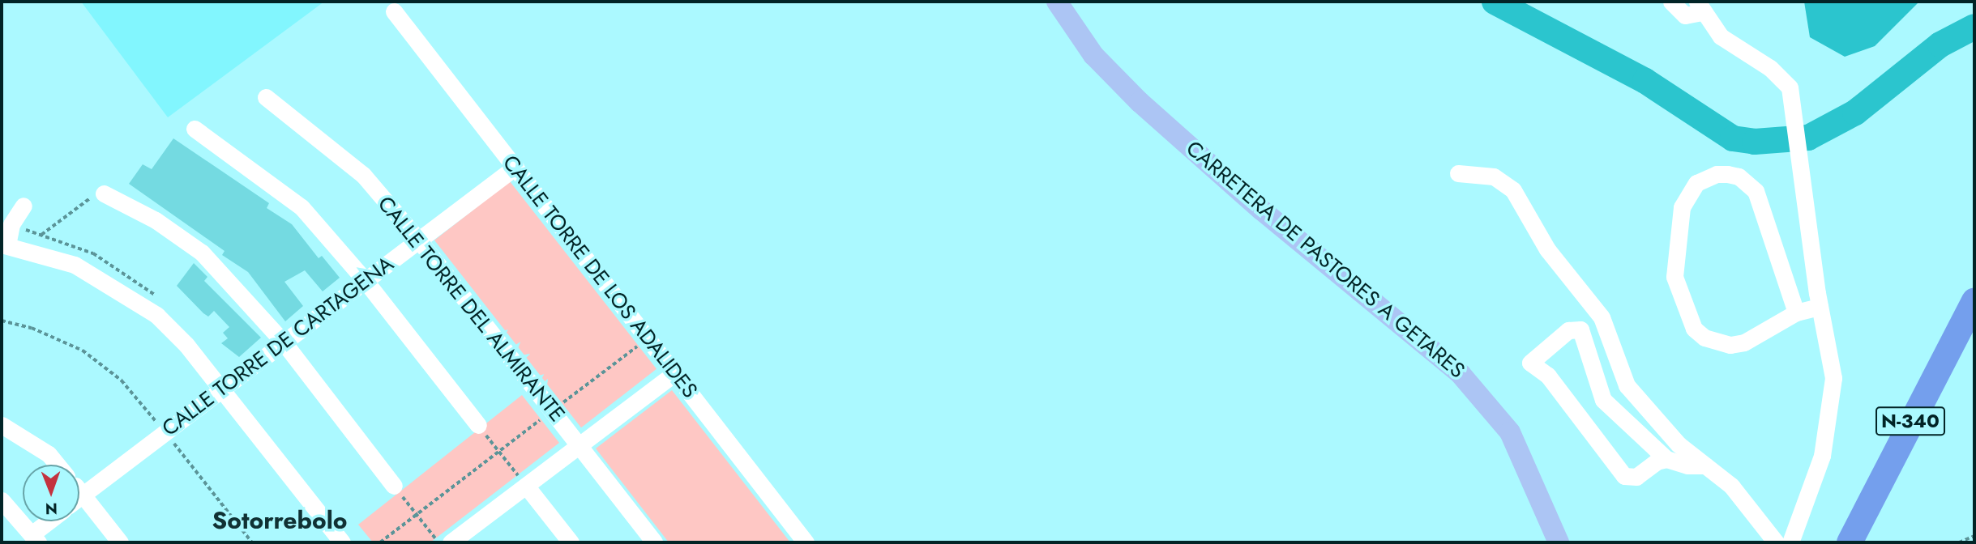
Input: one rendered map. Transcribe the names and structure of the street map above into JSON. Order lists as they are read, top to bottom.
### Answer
{
  "streets": {
    "highway": ["N-340"],
    "main road": ["CARRETERA DE PASTORES A GETARES"],
    "street": ["CALLE TORRE DE LOS ADALIDES", "CALLE TORRE DEL ALMIRANTE", "CALLE TORRE DE CARTAGENA"]
  },
  "crossings": [
    ["CALLE TORRE DE LOS ADALIDES", "CALLE TORRE DE CARTAGENA"],
    ["CALLE TORRE DEL ALMIRANTE", "CALLE TORRE DE CARTAGENA"]
  ],
  "districts": ["Sotorrebolo"],
  "north": "bottom"
}
